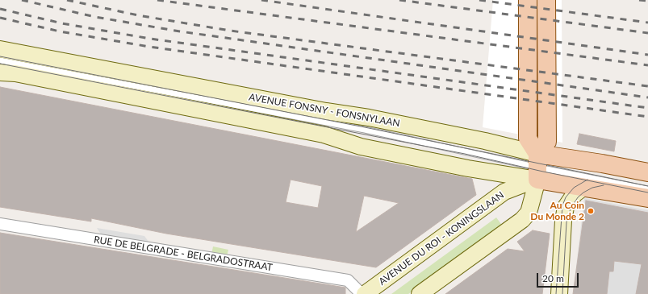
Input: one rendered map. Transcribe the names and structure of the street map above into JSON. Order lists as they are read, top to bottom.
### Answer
{
  "streets": {
    "main road": ["AVENUE FONSNY - FONSNYLAAN", "AVENUE DU ROI - KONINGSLAAN"],
    "street": ["RUE DE BELGRADE - BELGRADOSTRAAT"]
  },
  "crossings": [
    ["AVENUE FONSNY - FONSNYLAAN", "AVENUE DU ROI - KONINGSLAAN"]
  ],
  "places": ["Au Coin Du Monde 2"],
  "scale_bar": "20 m"
}
